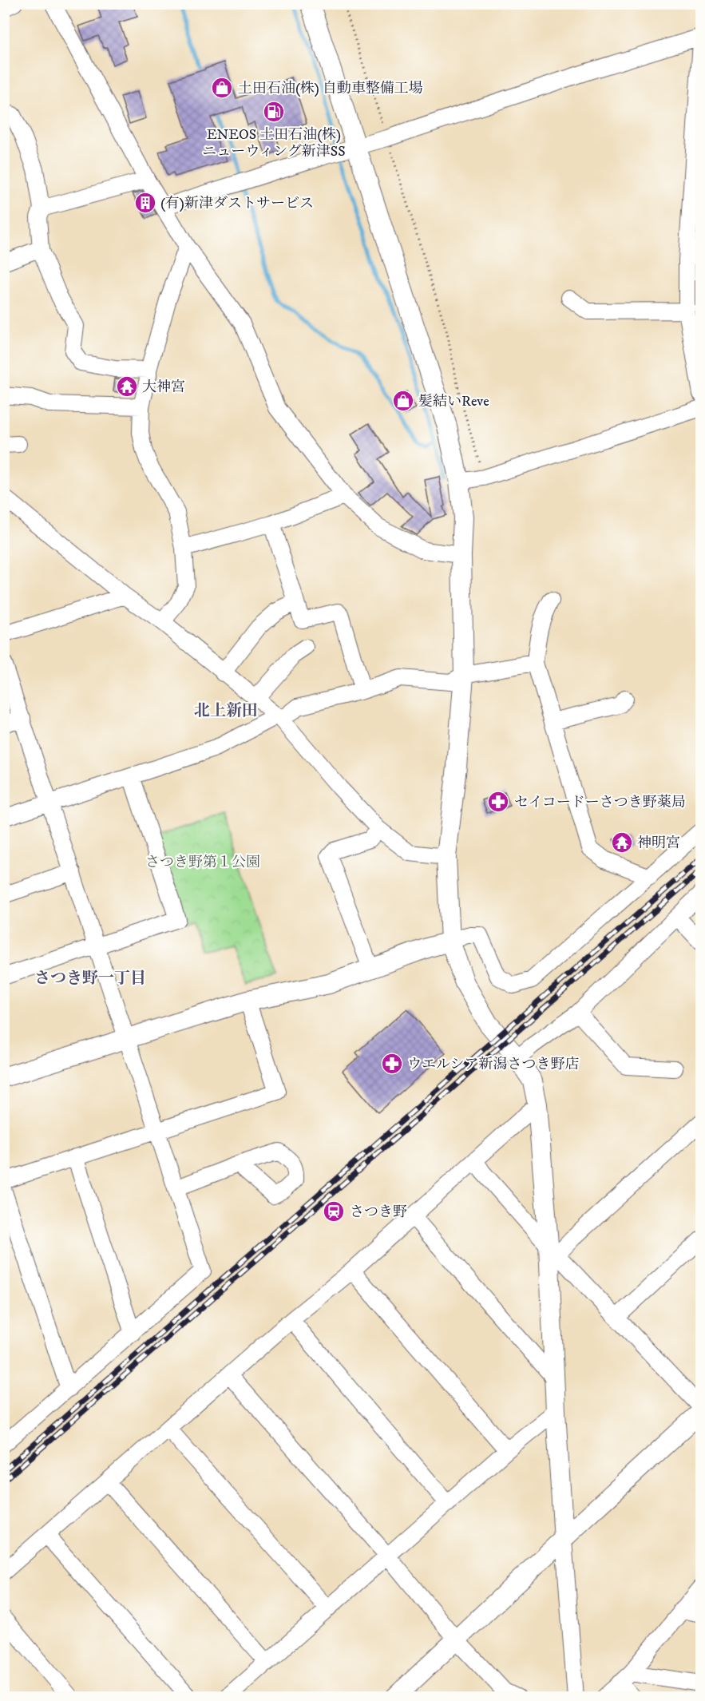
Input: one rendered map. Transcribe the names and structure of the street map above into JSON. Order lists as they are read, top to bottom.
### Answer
{
  "districts": ["北上新田", "さつき野一丁目"],
  "parks": ["さつき野第１公園"],
  "places": {
    "shop": ["土田石油(株) 自動車整備工場", "髪結いReve"],
    "fuel station": ["ENEOS 土田石油(株) ニューウィング新津SS"],
    "building": ["(有)新津ダストサービス"],
    "temple": ["大神宮", "神明宮"],
    "pharmacy": ["セイコードーさつき野薬局", "ウエルシア新潟さつき野店"],
    "station": ["さつき野"]
  }
}
